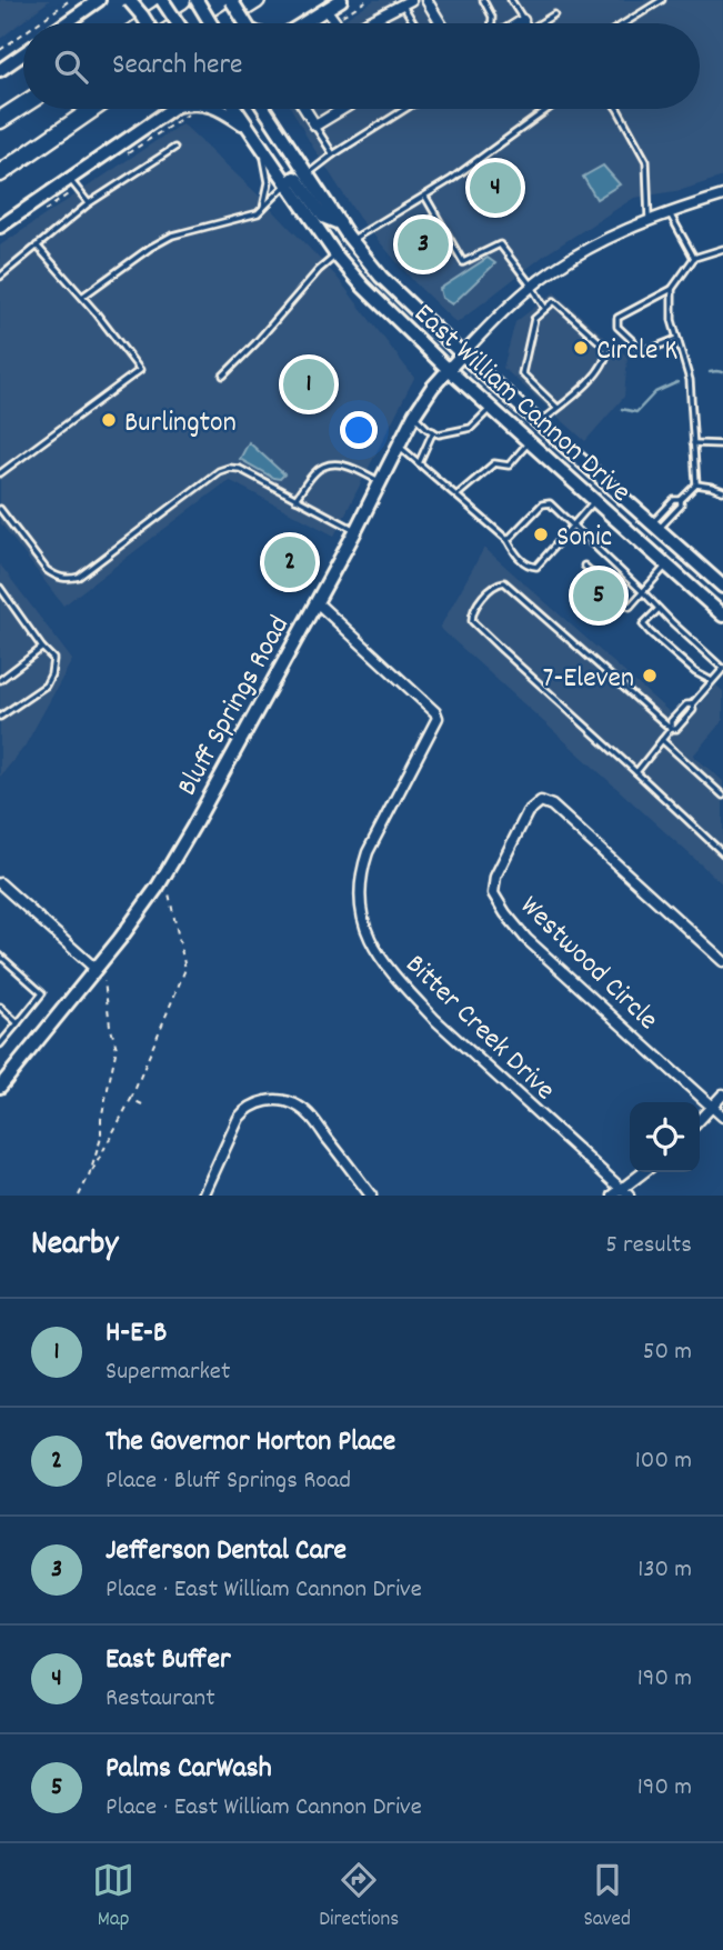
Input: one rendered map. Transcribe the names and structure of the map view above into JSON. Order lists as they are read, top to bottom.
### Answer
{
  "streets": {
    "main road": ["East William Cannon Drive", "Bluff Springs Road"],
    "street": ["Westwood Circle", "Bitter Creek Drive"]
  },
  "crossings": [
    ["East William Cannon Drive", "Bluff Springs Road"],
    ["Bluff Springs Road", "Bitter Creek Drive"]
  ],
  "places": [
    "Circle K",
    "Burlington",
    "Sonic",
    "7-Eleven"
  ],
  "page": {
    "search": "Search here",
    "pins": [
      "4",
      "3",
      "1",
      "2",
      "5"
    ],
    "heading": ["Nearby", "5 results"],
    "list": [
      {
        "mark": "1",
        "name": "H-E-B",
        "note": "Supermarket",
        "value": "50 m"
      },
      {
        "mark": "2",
        "name": "The Governor Horton Place",
        "note": "Place · Bluff Springs Road",
        "value": "100 m"
      },
      {
        "mark": "3",
        "name": "Jefferson Dental Care",
        "note": "Place · East William Cannon Drive",
        "value": "130 m"
      },
      {
        "mark": "4",
        "name": "East Buffer",
        "note": "Restaurant",
        "value": "190 m"
      },
      {
        "mark": "5",
        "name": "Palms CarWash",
        "note": "Place · East William Cannon Drive",
        "value": "190 m"
      }
    ],
    "nav": ["Map", "Directions", "Saved"]
  }
}
